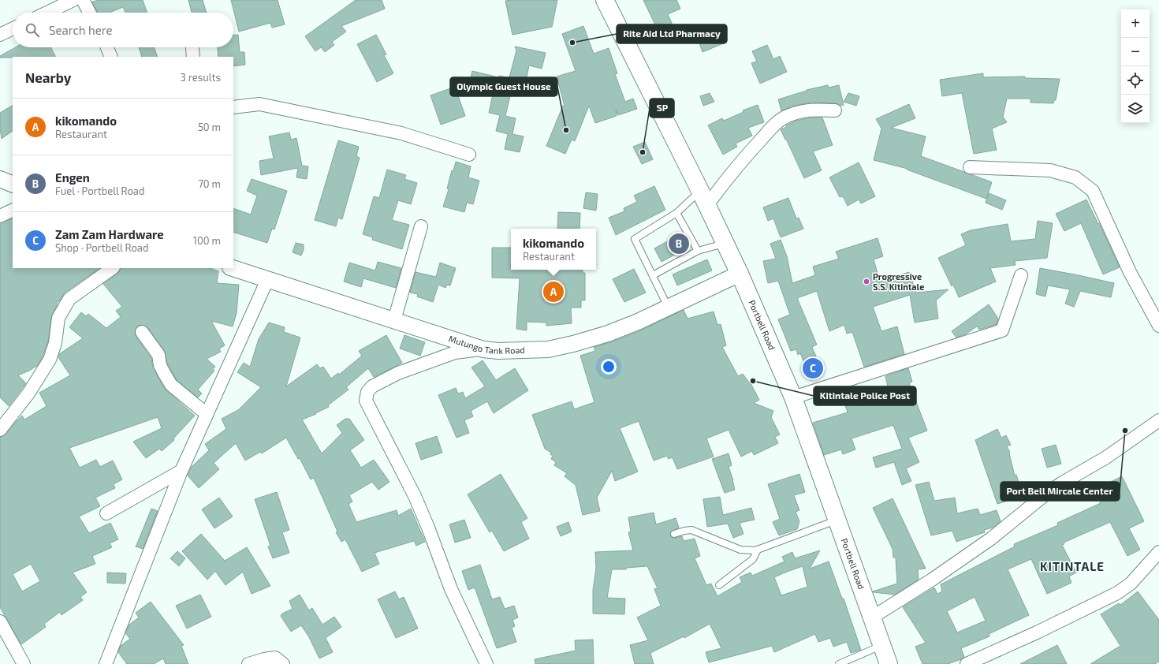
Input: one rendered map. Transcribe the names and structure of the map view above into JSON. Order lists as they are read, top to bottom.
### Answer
{
  "streets": {
    "main road": ["Portbell Road"],
    "street": ["Mutungo Tank Road"]
  },
  "crossings": [
    ["Portbell Road", "Mutungo Tank Road"]
  ],
  "districts": ["KITINTALE"],
  "places": [
    "Rite Aid Ltd Pharmacy",
    "Olympic Guest House",
    "SP",
    "Progressive S.S. Kitintale",
    "Kitintale Police Post",
    "Port Bell Mircale Center"
  ],
  "page": {
    "map_buttons": ["+", "−"],
    "search": "Search here",
    "heading": ["Nearby", "3 results"],
    "list": [
      {
        "mark": "A",
        "name": "kikomando",
        "note": "Restaurant",
        "value": "50 m"
      },
      {
        "mark": "B",
        "name": "Engen",
        "note": "Fuel · Portbell Road",
        "value": "70 m"
      },
      {
        "mark": "C",
        "name": "Zam Zam Hardware",
        "note": "Shop · Portbell Road",
        "value": "100 m"
      }
    ],
    "popup": ["kikomando", "Restaurant"],
    "pins": ["B", "A", "C"]
  }
}
